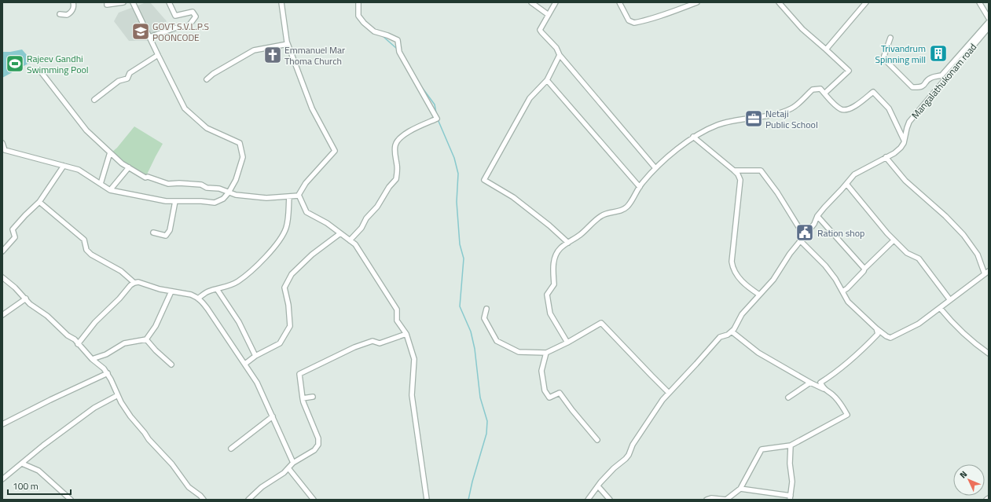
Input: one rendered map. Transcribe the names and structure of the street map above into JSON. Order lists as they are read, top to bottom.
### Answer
{
  "streets": {
    "street": ["Mangalathukonam road"]
  },
  "places": {
    "school or university": ["GOVT S.V.L.P.S POONCODE"],
    "building": ["Trivandrum Spinning mill"],
    "church": ["Emmanuel Mar Thoma Church"],
    "sports": ["Rajeev Gandhi Swimming Pool"],
    "office": ["Netaji Public School"],
    "public building": ["Ration shop"]
  },
  "scale_bar": "100 m",
  "north": "top left"
}
